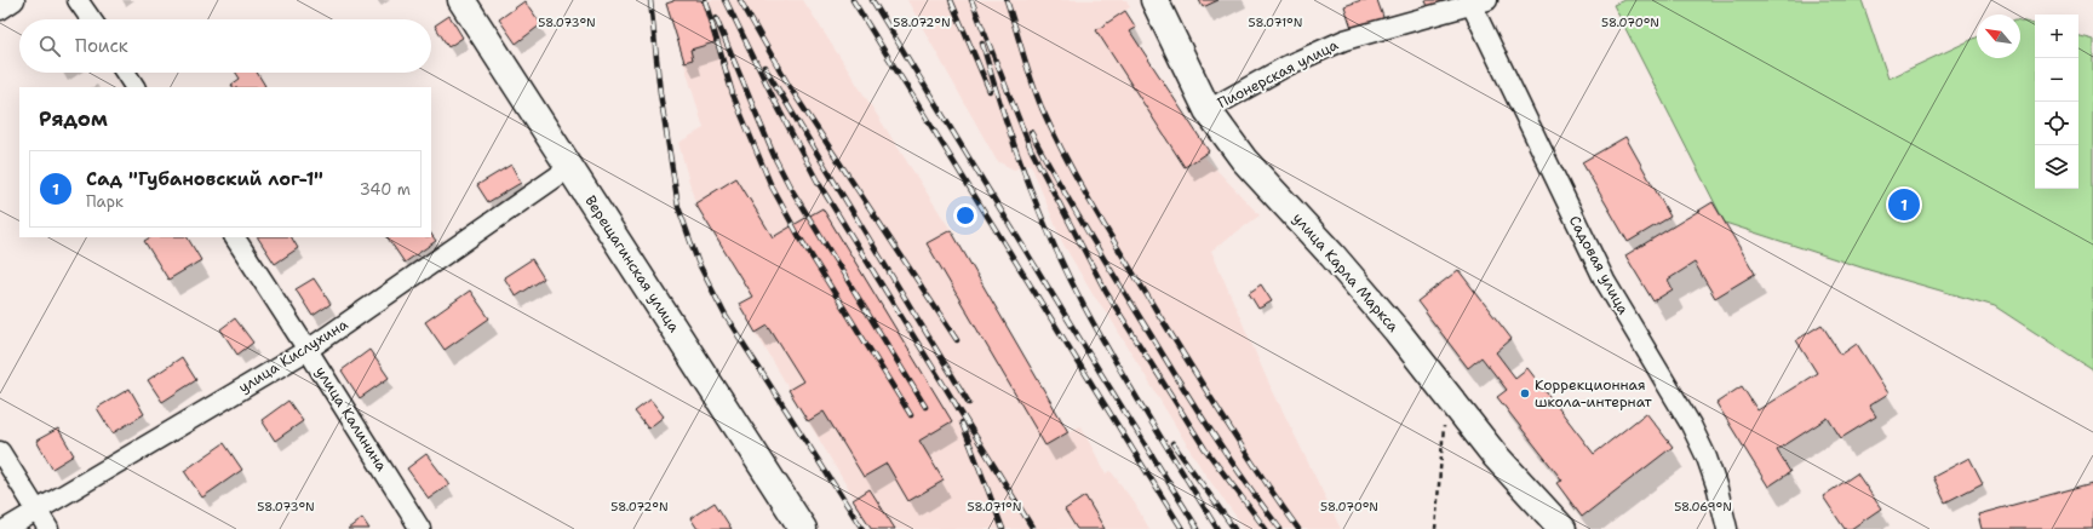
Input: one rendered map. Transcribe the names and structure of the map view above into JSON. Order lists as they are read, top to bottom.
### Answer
{
  "streets": {
    "main road": ["Верещагинская улица", "улица Карла Маркса"],
    "street": [
      "Пионерская улица",
      "Садовая улица",
      "улица Кислухина",
      "улица Калинина"
    ]
  },
  "crossings": [
    ["Пионерская улица", "Садовая улица"],
    ["Пионерская улица", "улица Карла Маркса"],
    ["Верещагинская улица", "улица Кислухина"],
    ["улица Кислухина", "улица Калинина"]
  ],
  "places": ["Коррекционная школа-интернат"],
  "north": "top left",
  "page": {
    "map_buttons": ["+", "−"],
    "search": "Поиск",
    "heading": "Рядом",
    "list": [
      {
        "mark": "1",
        "name": "Сад \"Губановский лог-1\"",
        "note": "Парк",
        "value": "340 m"
      }
    ],
    "pins": "1"
  },
  "coordinates": [
    "58.073°N",
    "58.072°N",
    "58.071°N",
    "58.070°N",
    "58.069°N"
  ]
}
